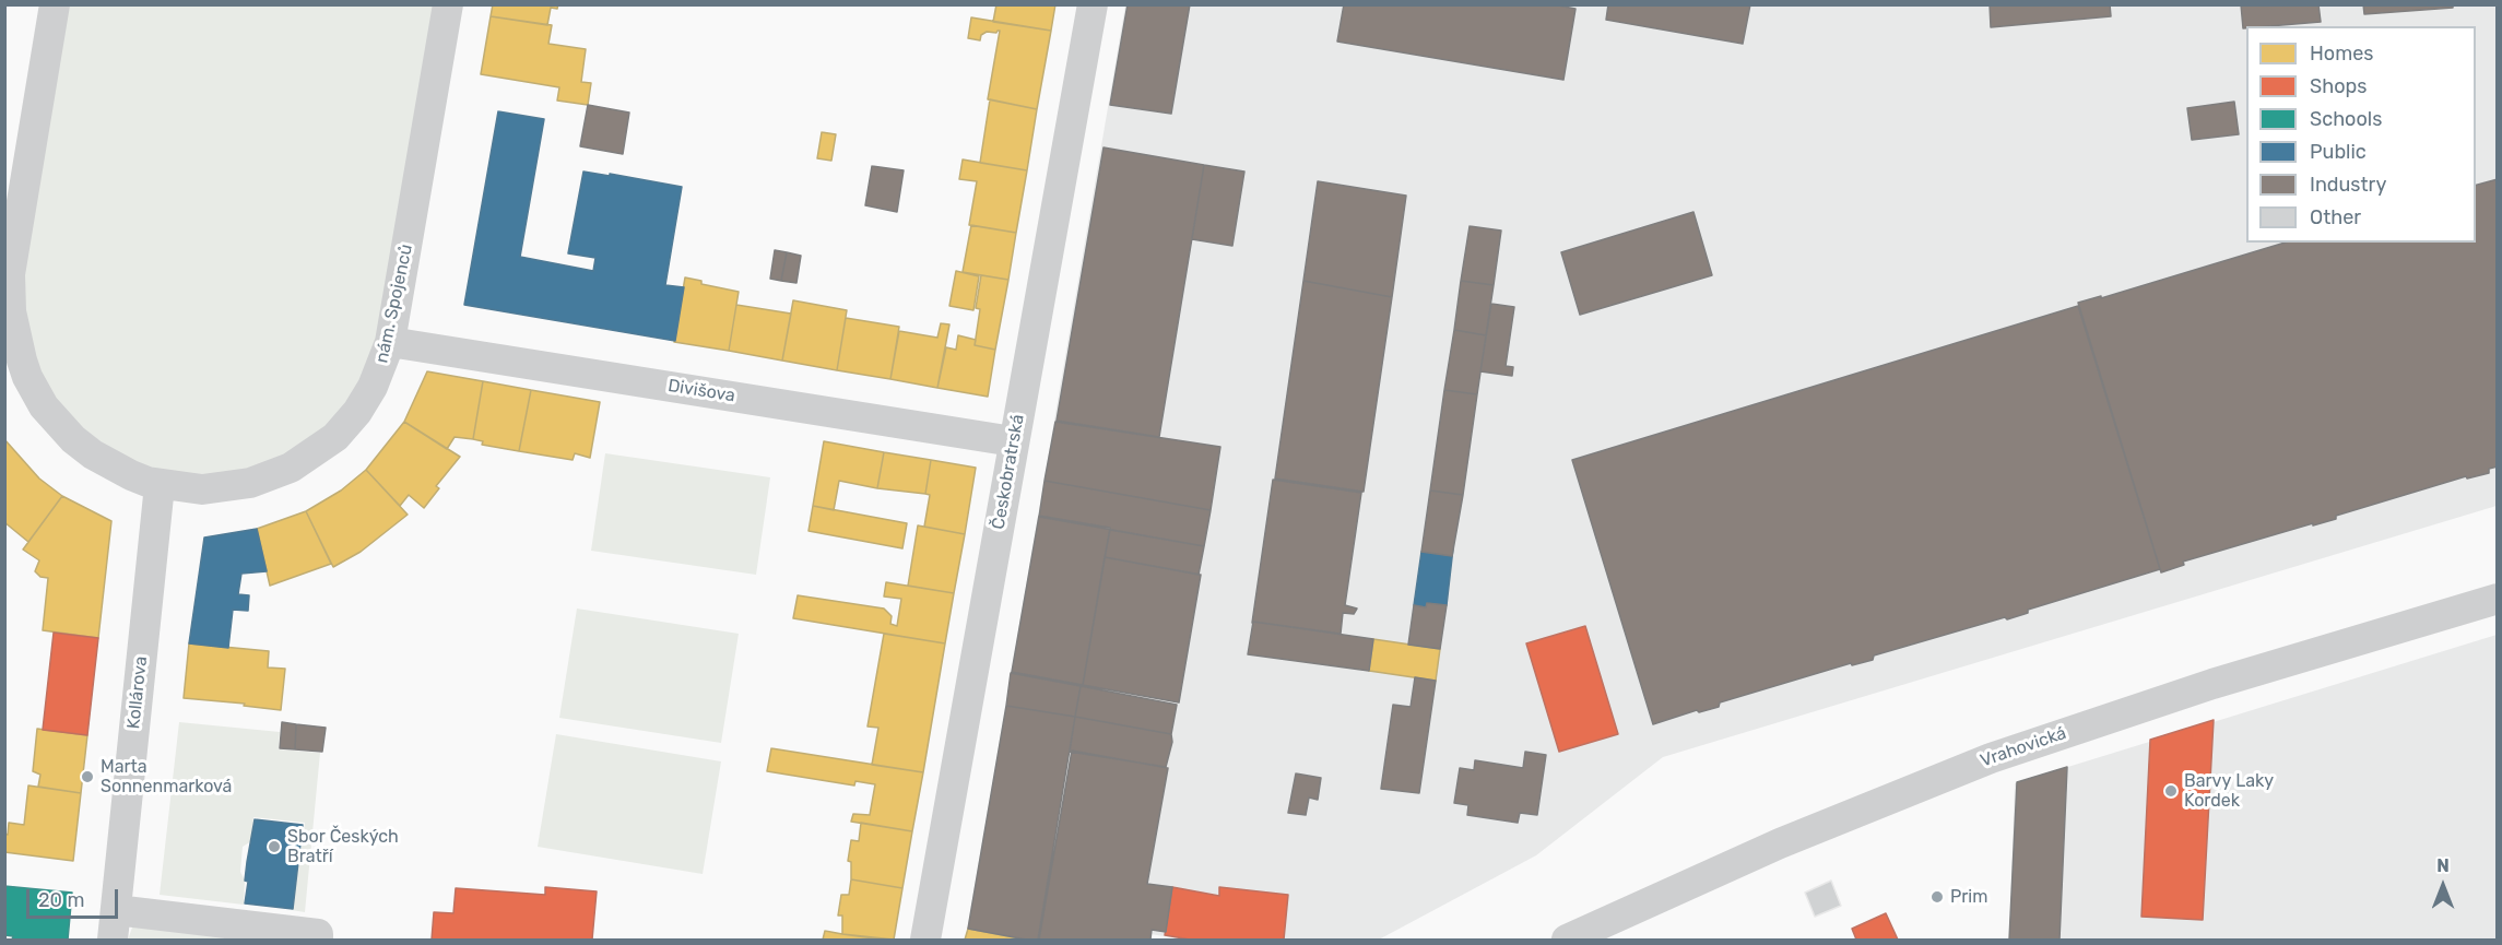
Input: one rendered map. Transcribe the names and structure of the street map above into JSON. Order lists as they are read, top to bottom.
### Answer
{
  "streets": {
    "street": [
      "nám. Spojenců",
      "Divišova",
      "Českobratrská",
      "Kollárova",
      "Vrahovická"
    ]
  },
  "crossings": [
    ["nám. Spojenců", "Divišova"],
    ["nám. Spojenců", "Kollárova"],
    ["Divišova", "Českobratrská"]
  ],
  "places": [
    "Marta Sonnenmarková",
    "Barvy Laky Kordek",
    "Sbor Českých Bratří",
    "Prim"
  ],
  "legend": [
    "Homes",
    "Shops",
    "Schools",
    "Public",
    "Industry",
    "Other"
  ],
  "scale_bar": "20 m",
  "north": "top"
}
